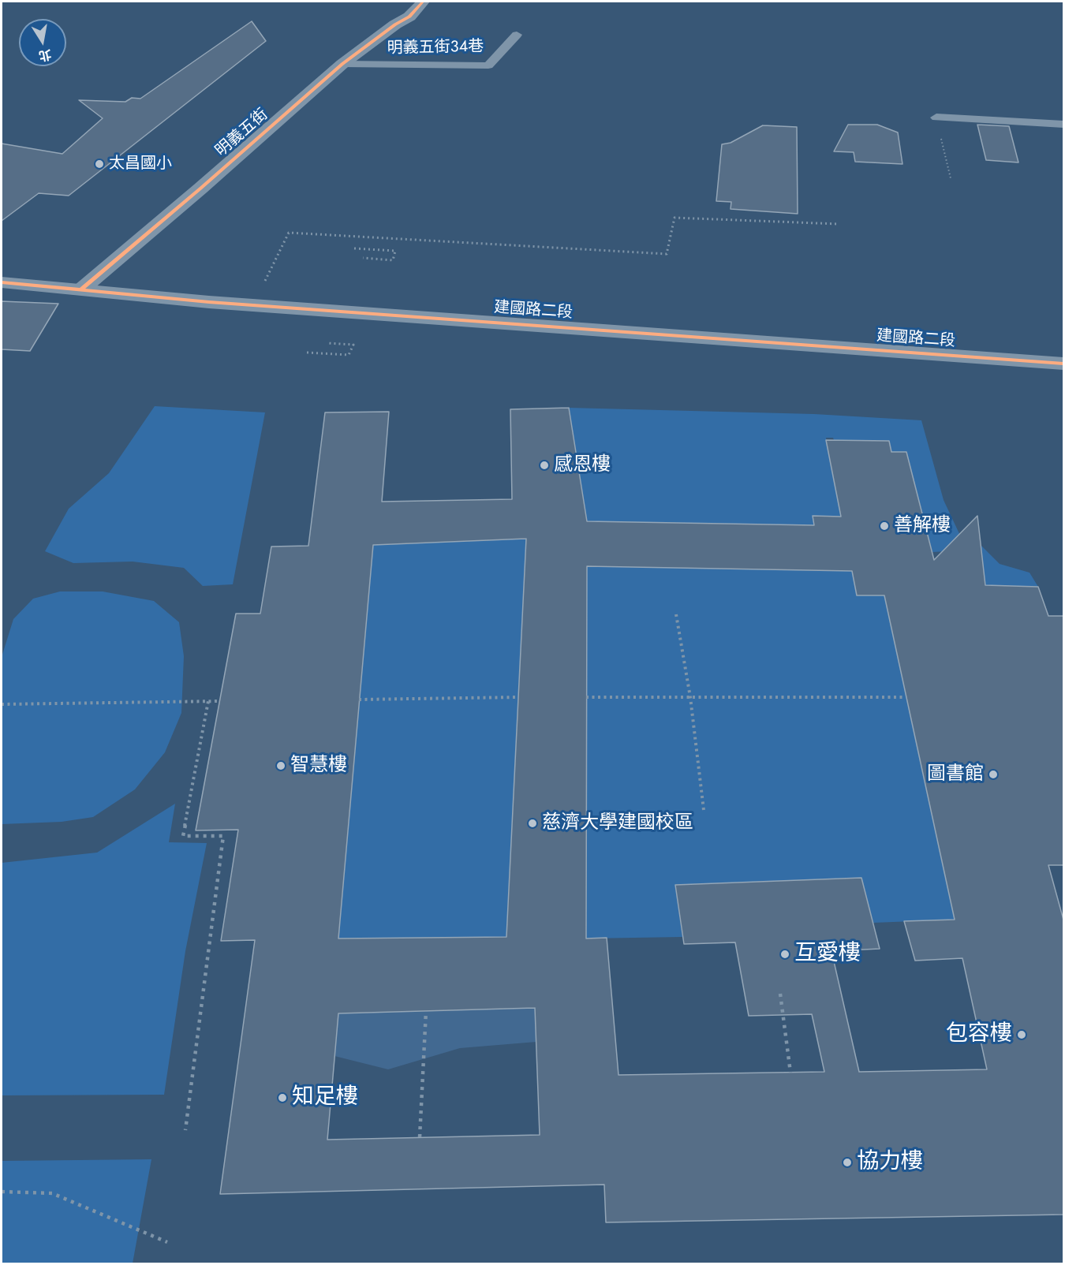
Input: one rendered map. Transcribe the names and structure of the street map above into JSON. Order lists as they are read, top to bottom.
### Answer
{
  "streets": {
    "street": ["明義五街", "建國路二段"],
    "lane": ["明義五街34巷"]
  },
  "crossings": [
    ["明義五街34巷", "明義五街"],
    ["明義五街", "建國路二段"]
  ],
  "places": [
    "太昌國小",
    "感恩樓",
    "善解樓",
    "智慧樓",
    "圖書館",
    "慈濟大學建國校區",
    "互愛樓",
    "包容樓",
    "知足樓",
    "協力樓"
  ],
  "north": "bottom"
}
